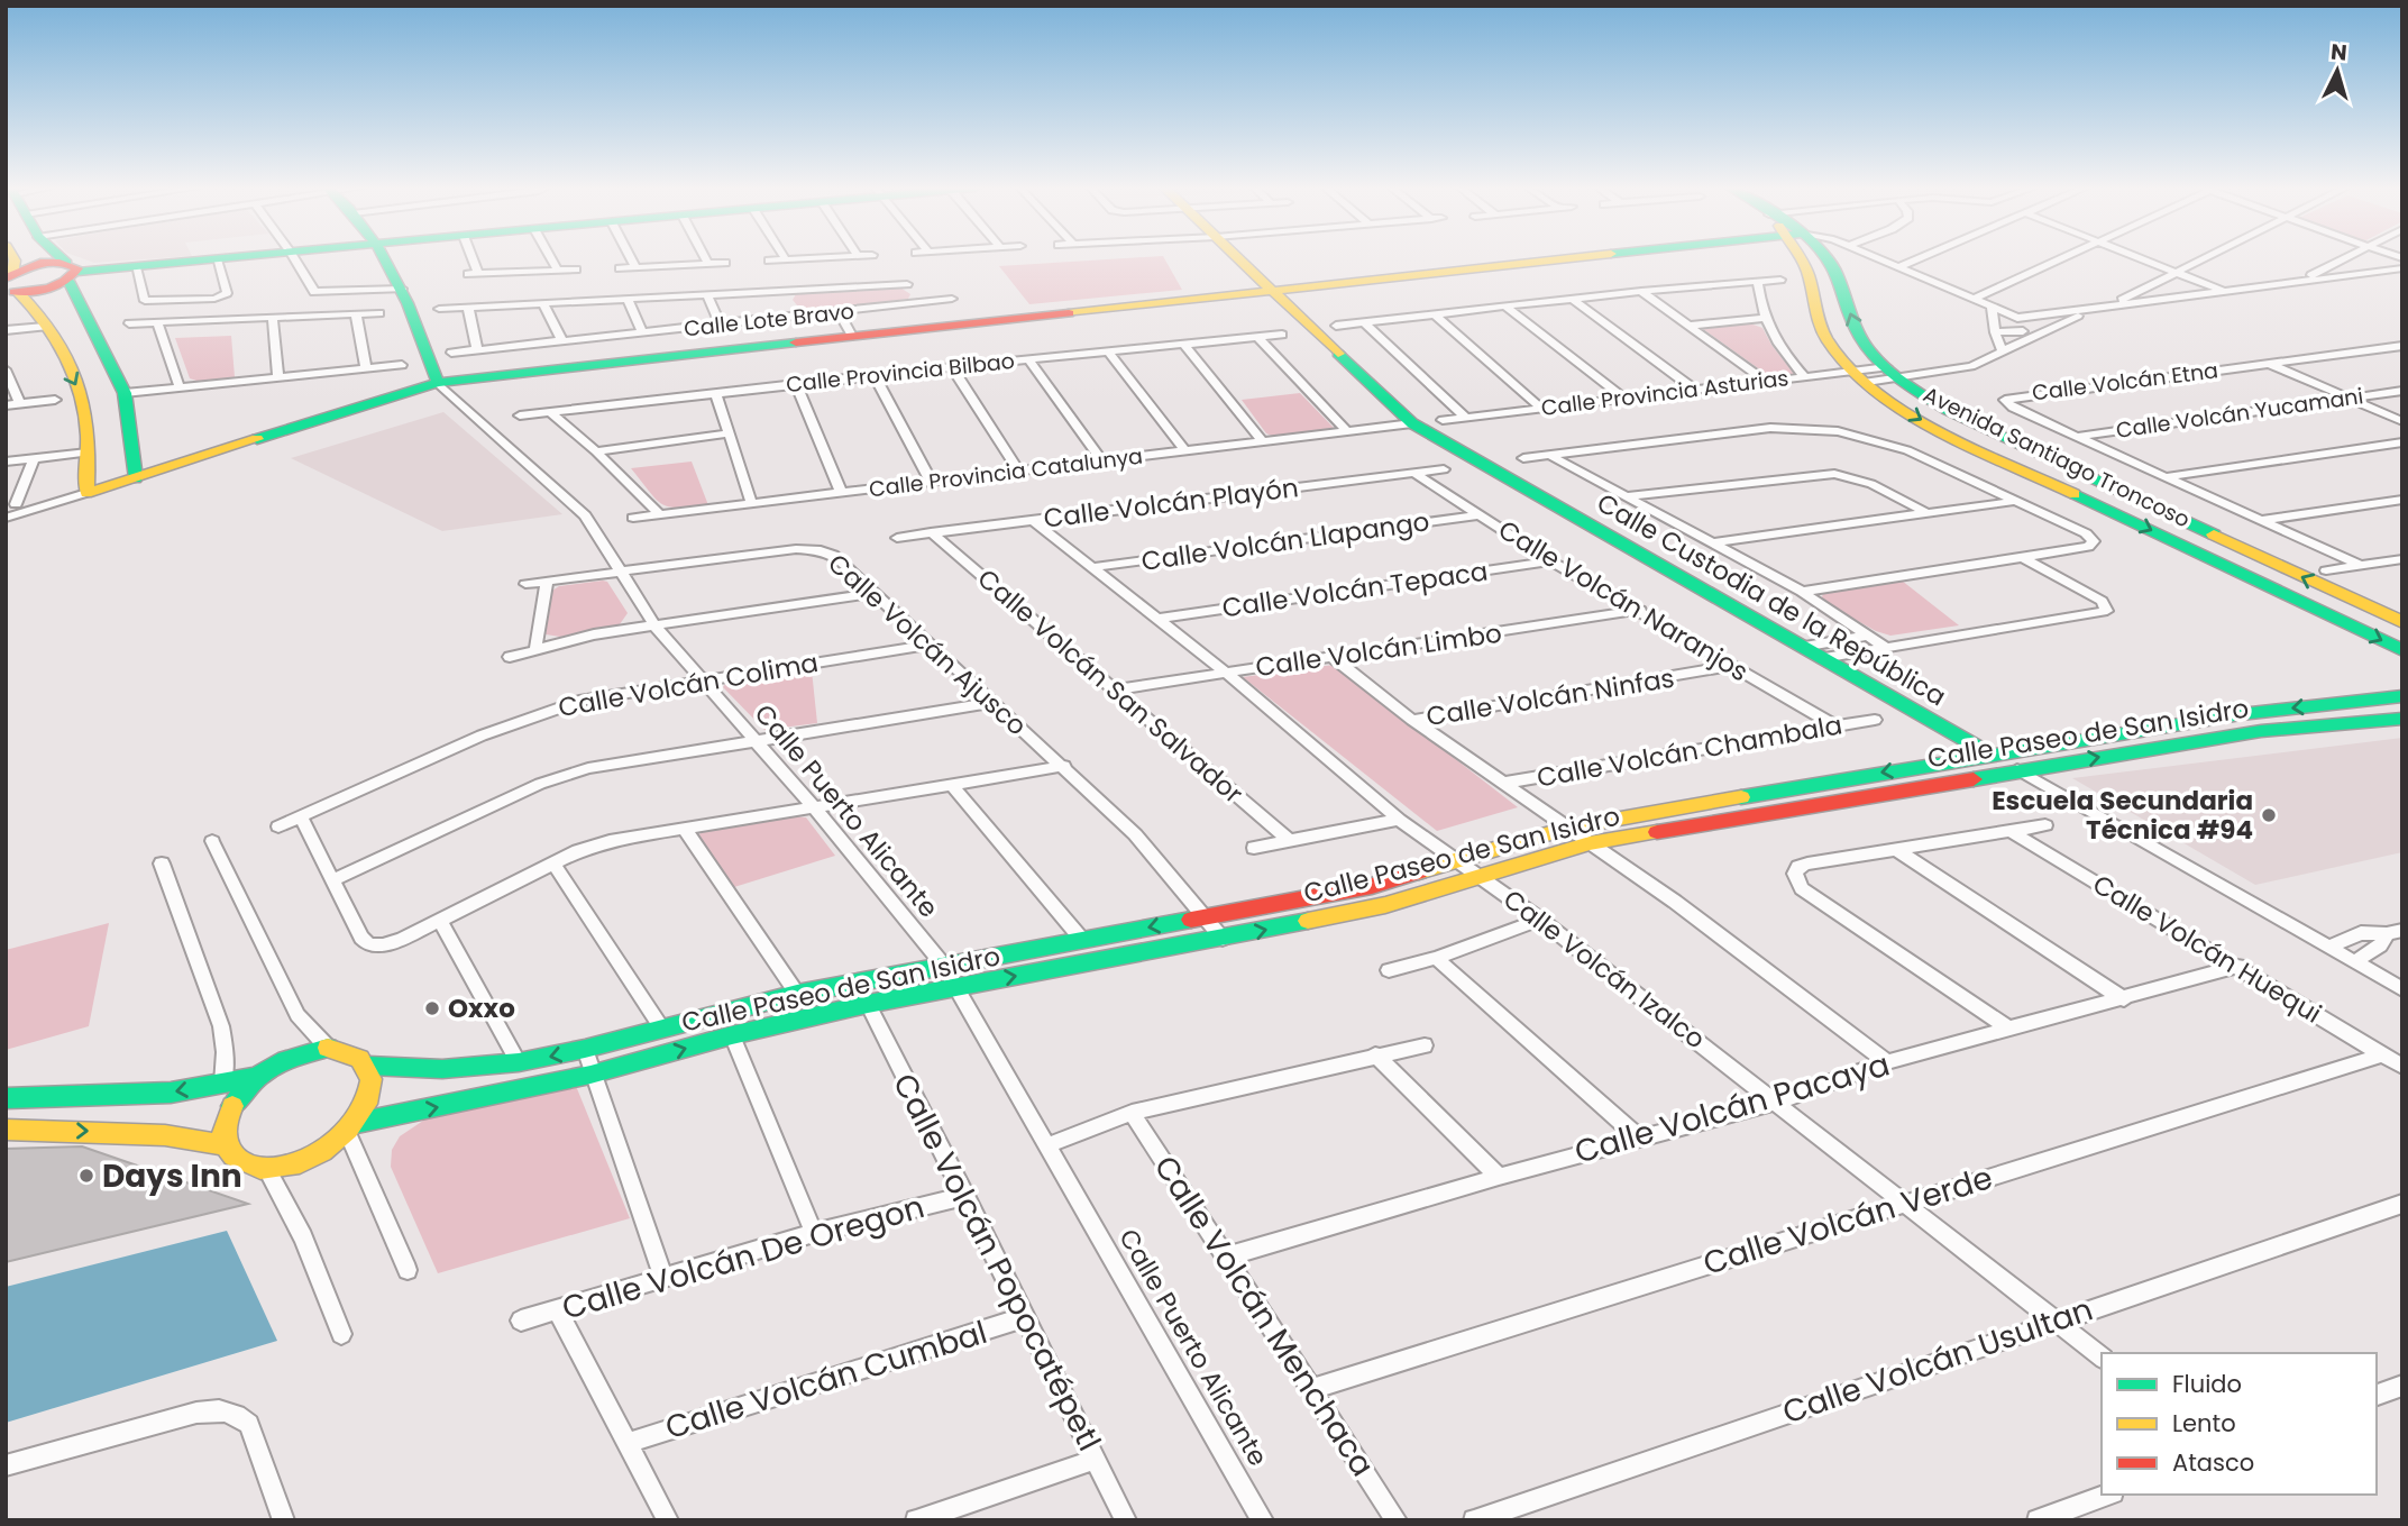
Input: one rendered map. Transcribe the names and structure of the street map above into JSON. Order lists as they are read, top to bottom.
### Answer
{
  "streets": {
    "street": [
      "Calle Lote Bravo",
      "Calle Provincia Bilbao",
      "Calle Volcán Etna",
      "Calle Provincia Asturias",
      "Calle Volcán Yucamani",
      "Avenida Santiago Troncoso",
      "Calle Provincia Catalunya",
      "Calle Volcán Playón",
      "Calle Volcán Llapango",
      "Calle Volcán Tepaca",
      "Calle Custodia de la República",
      "Calle Volcán Naranjos",
      "Calle Volcán Ajusco",
      "Calle Volcán Limbo",
      "Calle Volcán Colima",
      "Calle Volcán San Salvador",
      "Calle Volcán Ninfas",
      "Calle Paseo de San Isidro",
      "Calle Volcán Chambala",
      "Calle Puerto Alicante",
      "Calle Volcán Huequi",
      "Calle Volcán Izalco",
      "Calle Volcán Pacaya",
      "Calle Volcán Verde",
      "Calle Volcán De Oregon",
      "Calle Volcán Popocatépetl",
      "Calle Volcán Menchaca",
      "Calle Volcán Usultan",
      "Calle Volcán Cumbal"
    ]
  },
  "crossings": [
    ["Calle Lote Bravo", "Calle Custodia de la República"],
    ["Calle Lote Bravo", "Calle Puerto Alicante"],
    ["Calle Volcán Etna", "Calle Volcán Yucamani"],
    ["Calle Provincia Asturias", "Avenida Santiago Troncoso"],
    ["Calle Provincia Catalunya", "Calle Custodia de la República"],
    ["Calle Volcán Playón", "Calle Volcán Naranjos"],
    ["Calle Volcán Playón", "Calle Volcán San Salvador"],
    ["Calle Volcán Playón", "Calle Volcán Izalco"],
    ["Calle Volcán Llapango", "Calle Volcán Naranjos"],
    ["Calle Volcán Llapango", "Calle Volcán Izalco"],
    ["Calle Volcán Tepaca", "Calle Volcán Naranjos"],
    ["Calle Volcán Tepaca", "Calle Volcán Izalco"],
    ["Calle Custodia de la República", "Calle Paseo de San Isidro"],
    ["Calle Volcán Naranjos", "Calle Volcán Limbo"],
    ["Calle Volcán Naranjos", "Calle Volcán Ninfas"],
    ["Calle Volcán Naranjos", "Calle Volcán Chambala"],
    ["Calle Volcán Ajusco", "Calle Volcán Colima"],
    ["Calle Volcán Ajusco", "Calle Paseo de San Isidro"],
    ["Calle Volcán Ajusco", "Calle Puerto Alicante"],
    ["Calle Volcán Limbo", "Calle Volcán San Salvador"],
    ["Calle Volcán Limbo", "Calle Volcán Izalco"],
    ["Calle Volcán Colima", "Calle Puerto Alicante"],
    ["Calle Paseo de San Isidro", "Calle Puerto Alicante"],
    ["Calle Paseo de San Isidro", "Calle Volcán Izalco"],
    ["Calle Paseo de San Isidro", "Calle Volcán Popocatépetl"],
    ["Calle Volcán Huequi", "Calle Volcán Pacaya"],
    ["Calle Volcán Huequi", "Calle Volcán Verde"],
    ["Calle Volcán Izalco", "Calle Volcán Pacaya"],
    ["Calle Volcán Izalco", "Calle Volcán Verde"],
    ["Calle Volcán Izalco", "Calle Volcán Usultan"],
    ["Calle Volcán Pacaya", "Calle Volcán Menchaca"],
    ["Calle Volcán Verde", "Calle Volcán Menchaca"],
    ["Calle Volcán De Oregon", "Calle Volcán Popocatépetl"],
    ["Calle Volcán Popocatépetl", "Calle Volcán Cumbal"]
  ],
  "places": ["Escuela Secundaria Técnica #94", "Oxxo", "Days Inn"],
  "legend": ["Fluido", "Lento", "Atasco"],
  "north": "top"
}
